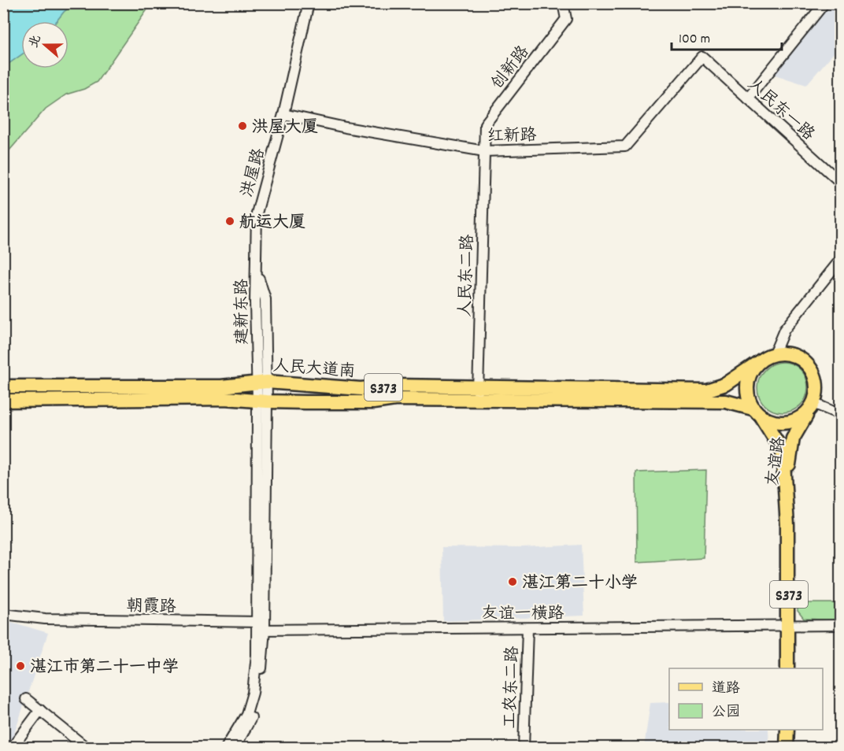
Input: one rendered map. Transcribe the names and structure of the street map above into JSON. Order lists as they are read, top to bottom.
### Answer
{
  "streets": {
    "main road": ["人民大道南", "S373", "友谊路"],
    "street": [
      "创新路",
      "人民东一路",
      "红新路",
      "洪屋路",
      "人民东二路",
      "建新东路",
      "朝霞路",
      "友谊一横路",
      "工农东二路"
    ]
  },
  "crossings": [
    ["创新路", "红新路"],
    ["创新路", "人民东二路"],
    ["人民东一路", "红新路"],
    ["红新路", "洪屋路"],
    ["红新路", "人民东二路"],
    ["洪屋路", "建新东路"],
    ["人民东二路", "人民大道南"],
    ["建新东路", "人民大道南"],
    ["建新东路", "朝霞路"],
    ["建新东路", "友谊一横路"],
    ["人民大道南", "S373"],
    ["人民大道南", "友谊路"],
    ["S373", "友谊路"],
    ["友谊路", "友谊一横路"],
    ["朝霞路", "友谊一横路"],
    ["友谊一横路", "工农东二路"]
  ],
  "places": [
    "洪屋大厦",
    "航运大厦",
    "湛江第二十小学",
    "湛江市第二十一中学"
  ],
  "legend": ["道路", "公园"],
  "scale_bar": "100 m",
  "north": "left"
}
